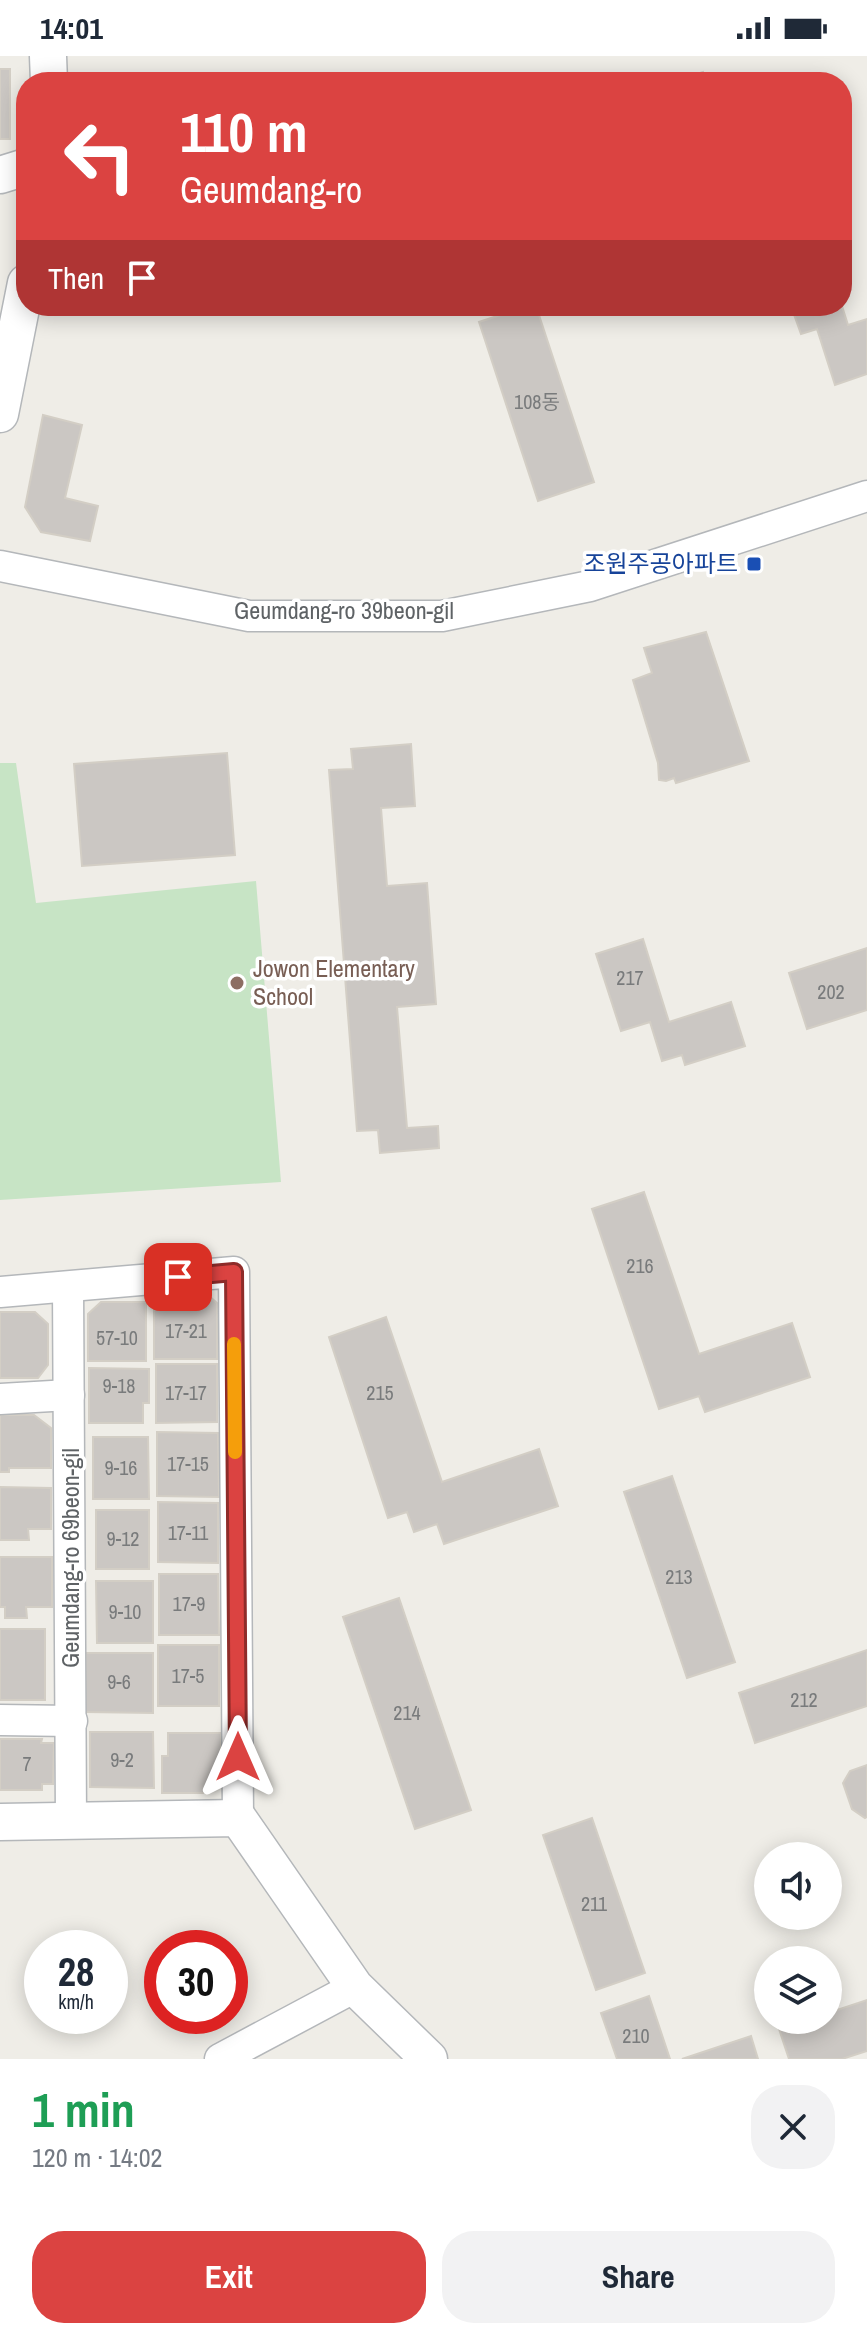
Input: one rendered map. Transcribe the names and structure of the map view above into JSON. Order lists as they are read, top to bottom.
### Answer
{
  "streets": {
    "street": ["Geumdang-ro 39beon-gil", "Geumdang-ro 69beon-gil"]
  },
  "places": {
    "transit": ["조원주공아파트"],
    "other": ["Jowon Elementary School"]
  },
  "house_numbers": [
    "108동",
    "217",
    "202",
    "216",
    "17-21",
    "57-10",
    "9-18",
    "17-17",
    "215",
    "17-15",
    "9-16",
    "17-11",
    "9-12",
    "213",
    "17-9",
    "9-10",
    "17-5",
    "9-6",
    "212",
    "214",
    "9-2",
    "7",
    "211",
    "210"
  ],
  "page": {
    "status": "14:01",
    "turn": ["110 m", "Geumdang-ro"],
    "then": "Then",
    "speed": "28 km/h",
    "limit": "30",
    "heading": ["1 min", "120 m · 14:02"],
    "buttons": ["Exit", "Share"]
  }
}
